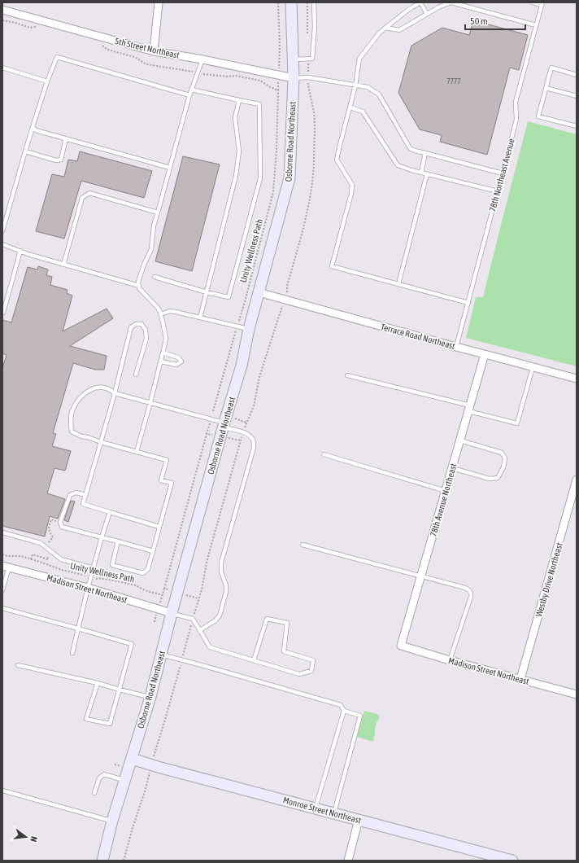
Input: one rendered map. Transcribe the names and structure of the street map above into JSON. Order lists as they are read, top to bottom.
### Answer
{
  "streets": {
    "street": [
      "5th Street Northeast",
      "Osborne Road Northeast",
      "Terrace Road Northeast",
      "78th Avenue Northeast",
      "Westby Drive Northeast",
      "Madison Street Northeast",
      "Monroe Street Northeast"
    ],
    "lane": ["78th Northeast Avenue"],
    "path": ["Unity Wellness Path"]
  },
  "crossings": [
    ["5th Street Northeast", "Osborne Road Northeast"],
    ["Osborne Road Northeast", "Terrace Road Northeast"],
    ["Osborne Road Northeast", "Madison Street Northeast"],
    ["Osborne Road Northeast", "Monroe Street Northeast"],
    ["78th Northeast Avenue", "Terrace Road Northeast"],
    ["Terrace Road Northeast", "78th Avenue Northeast"],
    ["78th Avenue Northeast", "Madison Street Northeast"],
    ["Westby Drive Northeast", "Madison Street Northeast"]
  ],
  "house_numbers": ["7777"],
  "scale_bar": "50 m",
  "north": "right"
}
